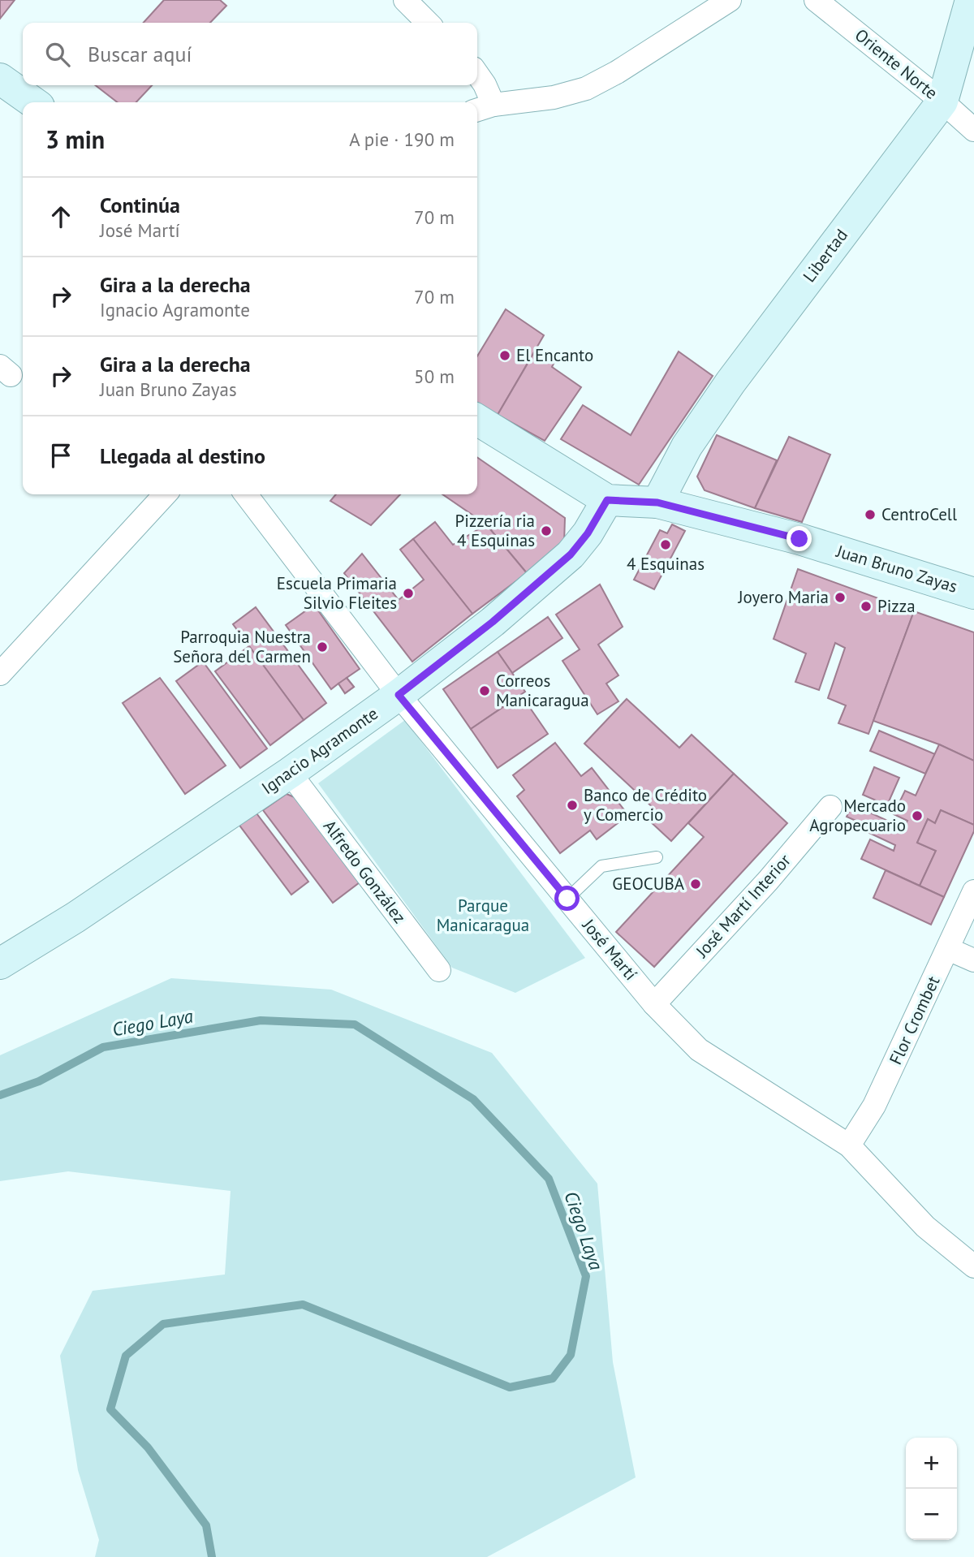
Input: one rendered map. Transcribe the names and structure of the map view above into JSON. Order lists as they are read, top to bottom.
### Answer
{
  "streets": {
    "main road": ["Libertad", "Juan Bruno Zayas", "Ignacio Agramonte"],
    "street": [
      "Oriente Norte",
      "Alfredo González",
      "José Martí Interior",
      "José Martí",
      "Flor Crombet"
    ]
  },
  "crossings": [
    ["Oriente Norte", "Libertad"],
    ["Libertad", "Juan Bruno Zayas"],
    ["Juan Bruno Zayas", "Ignacio Agramonte"],
    ["Ignacio Agramonte", "Alfredo González"],
    ["Ignacio Agramonte", "José Martí"],
    ["José Martí Interior", "José Martí"],
    ["José Martí", "Flor Crombet"]
  ],
  "water": ["Ciego Laya"],
  "parks": ["Parque Manicaragua"],
  "places": [
    "El Encanto",
    "CentroCell",
    "Pizzería ria 4 Esquinas",
    "4 Esquinas",
    "Escuela Primaria Silvio Fleites",
    "Joyero Maria",
    "Pizza",
    "Parroquia Nuestra Señora del Carmen",
    "Correos Manicaragua",
    "Banco de Crédito y Comercio",
    "Mercado Agropecuario",
    "GEOCUBA"
  ],
  "page": {
    "search": "Buscar aquí",
    "heading": ["3 min", "A pie · 190 m"],
    "list": [
      ["Continúa", "José Martí", "70 m"],
      ["Gira a la derecha", "Ignacio Agramonte", "70 m"],
      ["Gira a la derecha", "Juan Bruno Zayas", "50 m"],
      "Llegada al destino"
    ],
    "map_buttons": ["+", "−"]
  }
}
